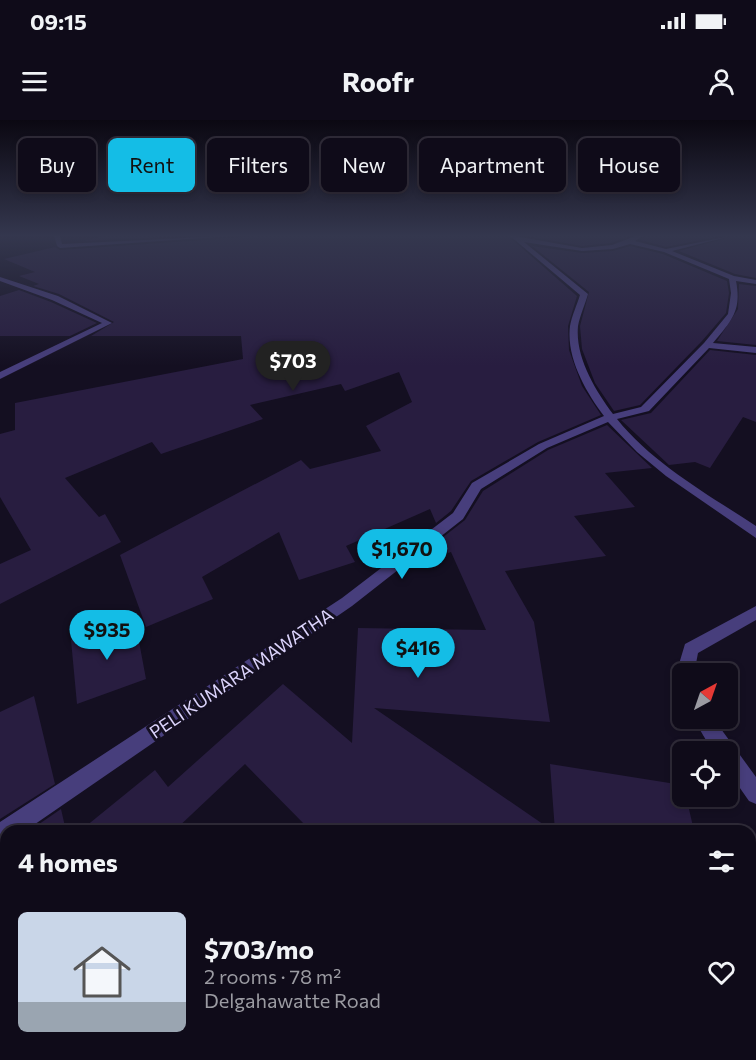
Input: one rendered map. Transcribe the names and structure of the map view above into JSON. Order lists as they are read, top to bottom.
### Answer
{
  "streets": {
    "street": ["PELI KUMARA MAWATHA"]
  },
  "north": "top right",
  "page": {
    "status": "09:15",
    "header": "Roofr",
    "chip": [
      "Buy",
      "Rent",
      "Filters",
      "New",
      "Apartment",
      "House"
    ],
    "price": [
      "$703",
      "$1,670",
      "$935",
      "$416"
    ],
    "heading": "4 homes",
    "list": [
      {
        "name": "$703/mo",
        "note": "2 rooms · 78 m² · Delgahawatte Road"
      }
    ]
  }
}
